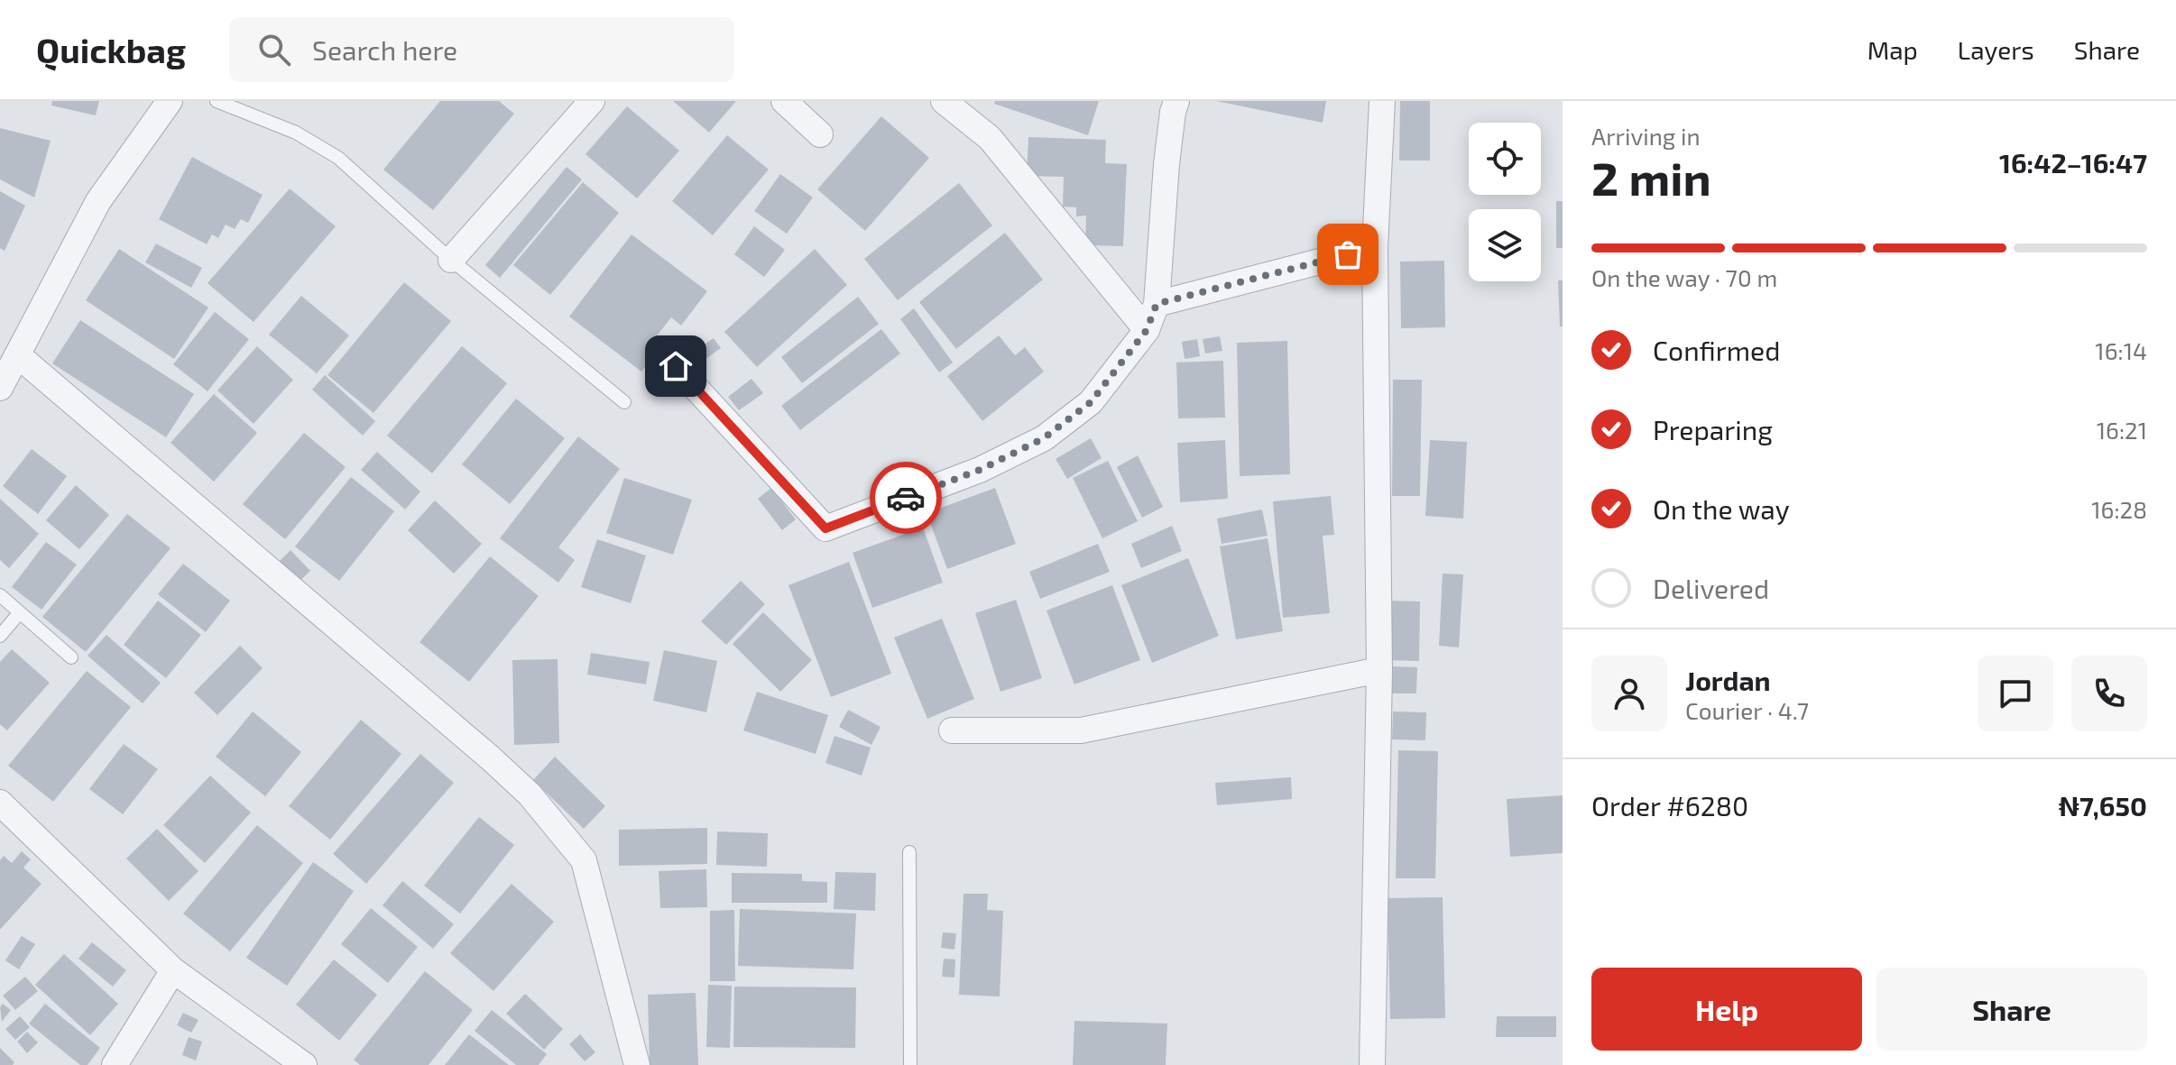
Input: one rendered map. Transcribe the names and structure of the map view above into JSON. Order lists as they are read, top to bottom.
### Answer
{
  "page": {
    "header": "Quickbag",
    "search": "Search here",
    "nav": ["Map", "Layers", "Share"],
    "heading": ["2 min", "Arriving in", "16:42–16:47"],
    "panel": [
      "Jordan",
      "Courier · 4.7",
      "Order #6280",
      "₦7,650"
    ],
    "bar": "On the way · 70 m",
    "list": [
      ["Confirmed", "16:14"],
      ["Preparing", "16:21"],
      ["On the way", "16:28"],
      "Delivered"
    ],
    "buttons": ["Help", "Share"]
  }
}
